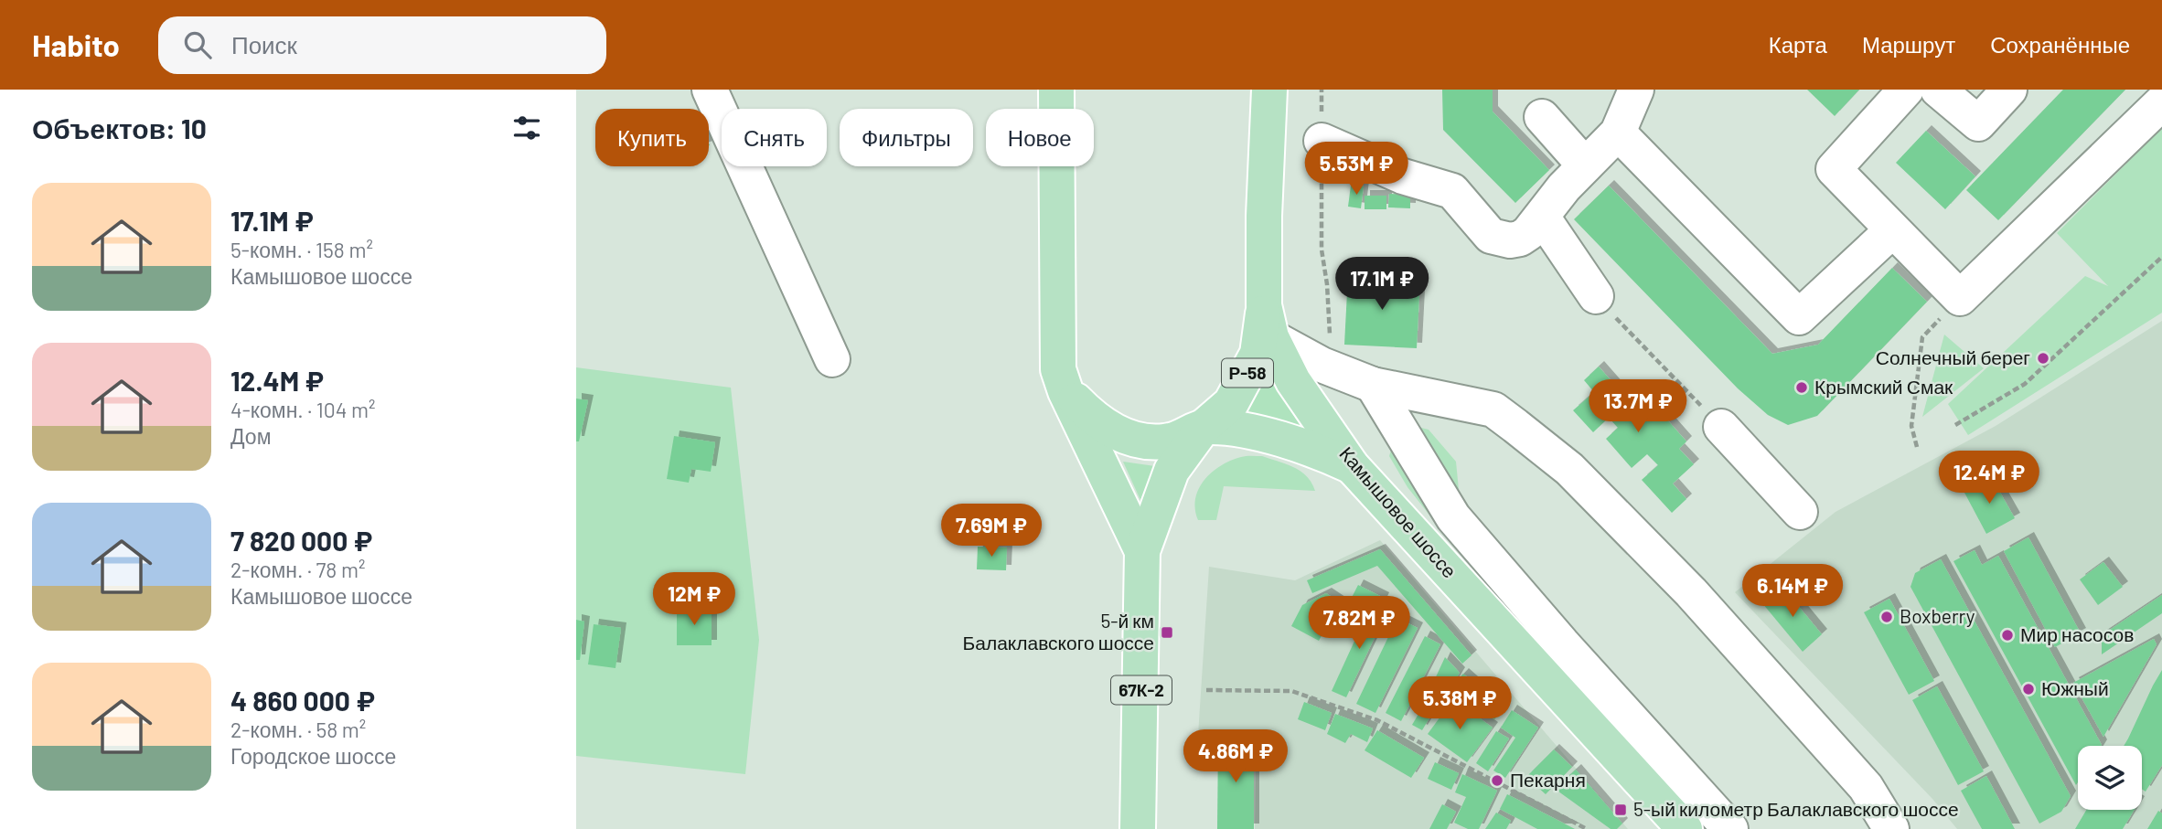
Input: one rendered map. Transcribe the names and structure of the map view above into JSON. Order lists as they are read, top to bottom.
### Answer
{
  "streets": {
    "main road": ["Р-58", "Камышовое шоссе", "67К-2"]
  },
  "crossings": [
    ["Р-58", "Камышовое шоссе"],
    ["Р-58", "67К-2"]
  ],
  "places": {
    "other": [
      "Солнечный берег",
      "Крымский Смак",
      "Boxberry",
      "Мир насосов",
      "Южный",
      "Пекарня"
    ],
    "transit": ["5-й км Балаклавского шоссе", "5-ый километр Балаклавского шоссе"]
  },
  "page": {
    "header": "Habito",
    "search": "Поиск",
    "nav": ["Карта", "Маршрут", "Сохранённые"],
    "heading": "Объектов: 10",
    "chip": [
      "Купить",
      "Снять",
      "Фильтры",
      "Новое"
    ],
    "price": [
      "5.53M ₽",
      "17.1M ₽",
      "13.7M ₽",
      "12.4M ₽",
      "7.69M ₽",
      "6.14M ₽",
      "12M ₽",
      "7.82M ₽",
      "5.38M ₽",
      "4.86M ₽"
    ],
    "list": [
      {
        "name": "17.1M ₽",
        "note": "5-комн. · 158 m² · Камышовое шоссе"
      },
      {
        "name": "12.4M ₽",
        "note": "4-комн. · 104 m² · Дом"
      },
      {
        "name": "7 820 000 ₽",
        "note": "2-комн. · 78 m² · Камышовое шоссе"
      },
      {
        "name": "4 860 000 ₽",
        "note": "2-комн. · 58 m² · Городское шоссе"
      }
    ]
  }
}
